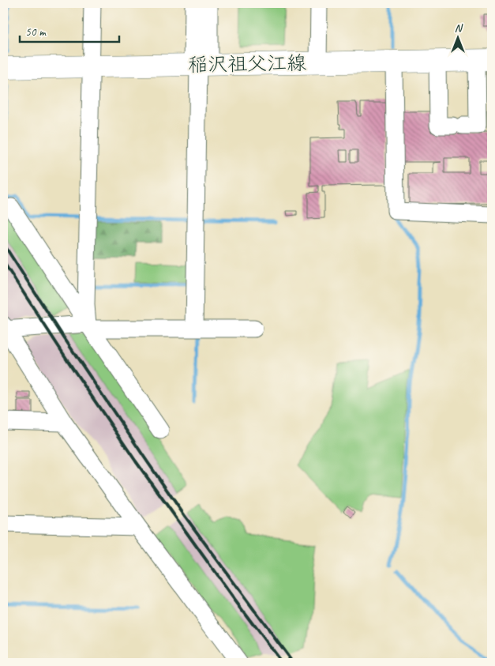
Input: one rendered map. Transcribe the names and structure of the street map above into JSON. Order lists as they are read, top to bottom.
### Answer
{
  "streets": {
    "main road": ["稲沢祖父江線"]
  },
  "scale_bar": "50 m",
  "north": "top"
}
